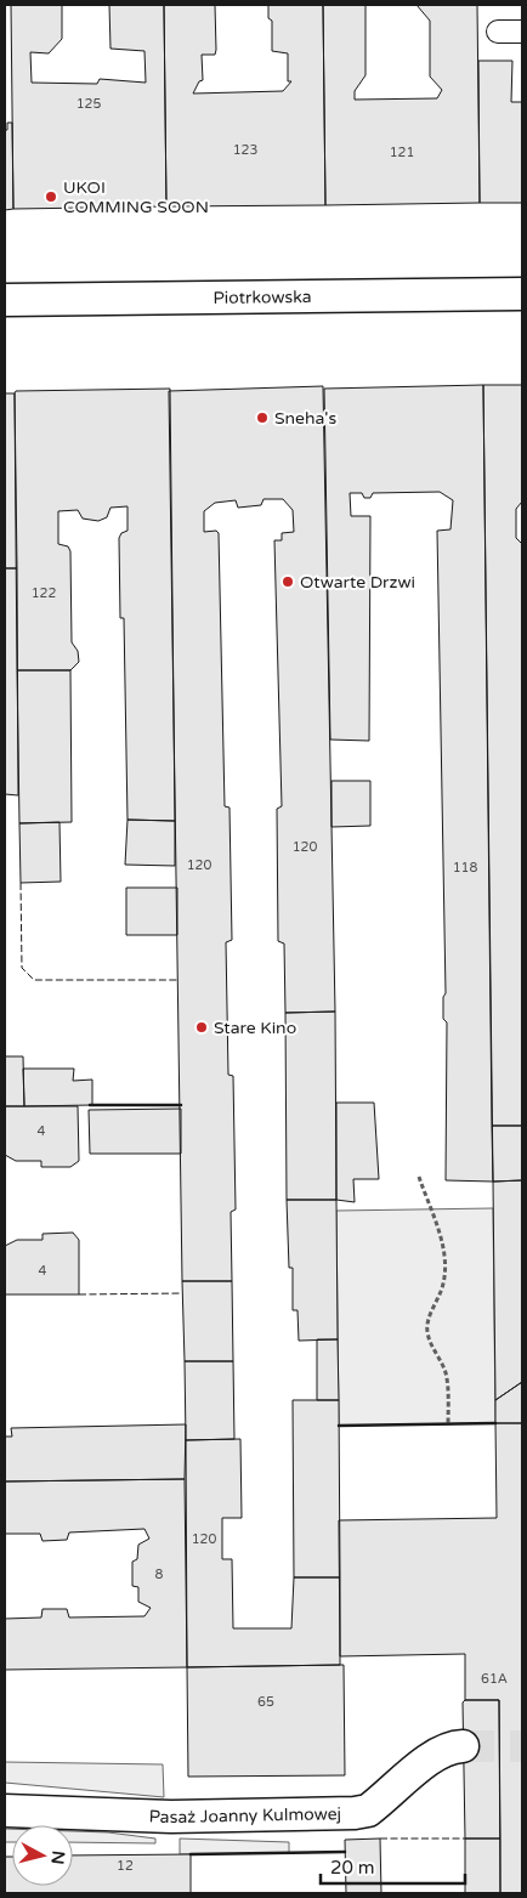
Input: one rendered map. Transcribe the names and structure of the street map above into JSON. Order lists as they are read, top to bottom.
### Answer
{
  "streets": {
    "street": ["Piotrkowska", "Pasaż Joanny Kulmowej"]
  },
  "places": [
    "UKOI COMMING SOON",
    "Sneha's",
    "Otwarte Drzwi",
    "Stare Kino"
  ],
  "house_numbers": [
    "125",
    "123",
    "121",
    "122",
    "120",
    "120",
    "118",
    "4",
    "4",
    "120",
    "8",
    "61A",
    "65",
    "12"
  ],
  "scale_bar": "20 m",
  "north": "right"
}
